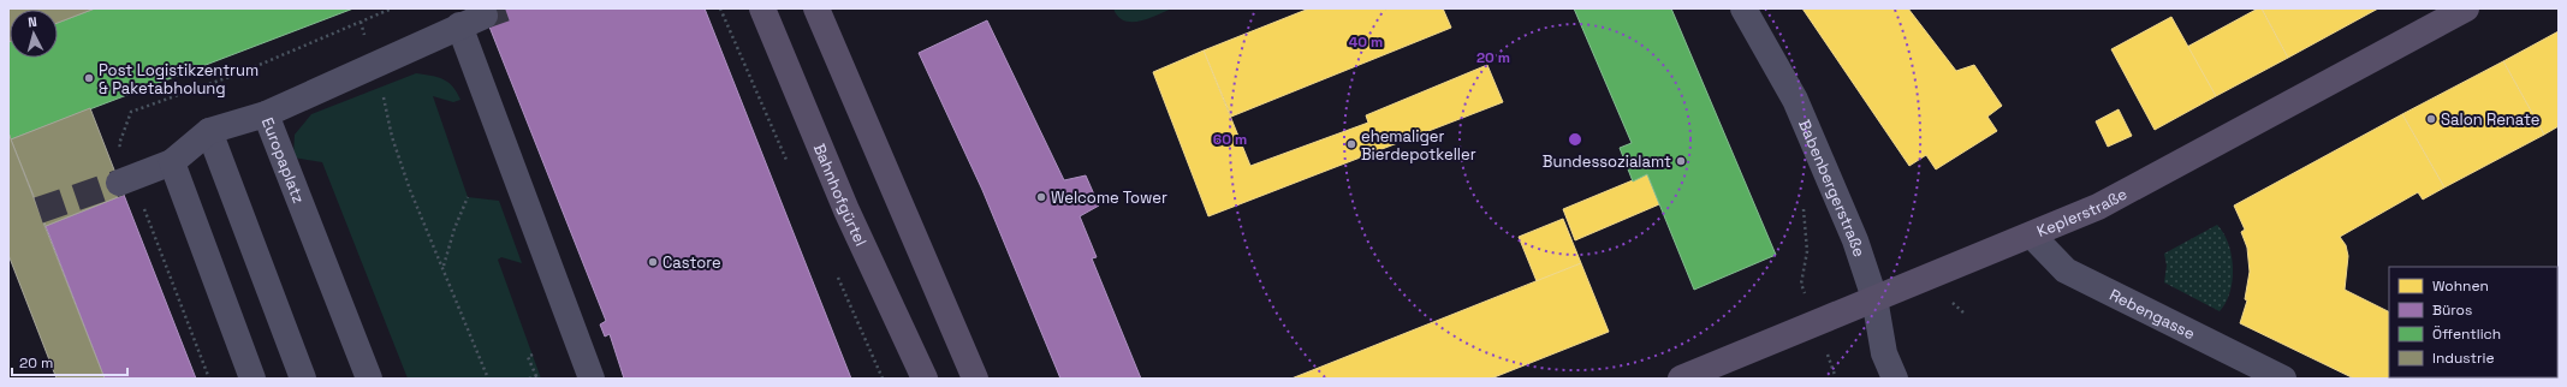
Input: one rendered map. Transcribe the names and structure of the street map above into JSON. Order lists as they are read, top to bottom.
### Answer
{
  "streets": {
    "main road": ["Bahnhofgürtel", "Keplerstraße"],
    "street": ["Europaplatz", "Babenbergerstraße", "Rebengasse"]
  },
  "crossings": [
    ["Babenbergerstraße", "Keplerstraße"],
    ["Keplerstraße", "Rebengasse"]
  ],
  "places": [
    "Post Logistikzentrum & Paketabholung",
    "Salon Renate",
    "ehemaliger Bierdepotkeller",
    "Bundessozialamt",
    "Welcome Tower",
    "Castore"
  ],
  "legend": [
    "Wohnen",
    "Büros",
    "Öffentlich",
    "Industrie"
  ],
  "scale_bar": "20 m",
  "north": "top",
  "rings": ["40 m", "20 m", "60 m"]
}
